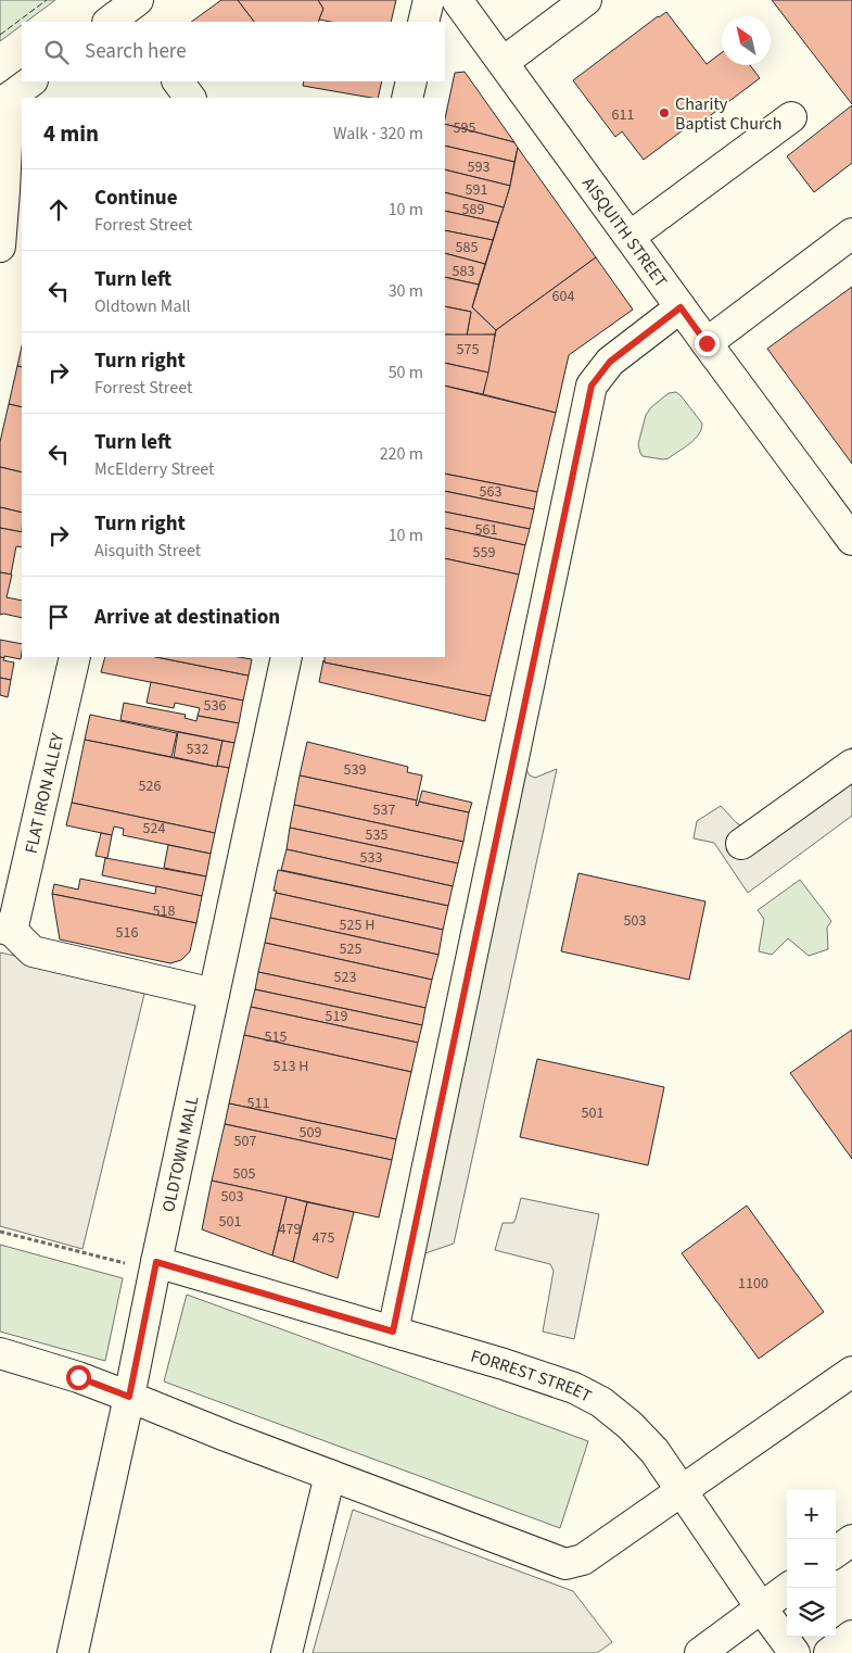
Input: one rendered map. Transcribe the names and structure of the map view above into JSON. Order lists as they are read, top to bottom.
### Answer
{
  "streets": {
    "street": [
      "AISQUITH STREET",
      "FLAT IRON ALLEY",
      "OLDTOWN MALL",
      "FORREST STREET"
    ]
  },
  "crossings": [
    ["OLDTOWN MALL", "FORREST STREET"]
  ],
  "places": ["Charity Baptist Church"],
  "house_numbers": [
    "611",
    "595",
    "593",
    "591",
    "589",
    "585",
    "583",
    "604",
    "575",
    "563",
    "561",
    "559",
    "536",
    "532",
    "539",
    "526",
    "537",
    "524",
    "535",
    "533",
    "518",
    "503",
    "525 H",
    "516",
    "525",
    "523",
    "519",
    "515",
    "513 H",
    "511",
    "501",
    "509",
    "507",
    "505",
    "503",
    "501",
    "479",
    "475",
    "1100"
  ],
  "north": "top left",
  "page": {
    "search": "Search here",
    "heading": ["4 min", "Walk · 320 m"],
    "list": [
      ["Continue", "Forrest Street", "10 m"],
      ["Turn left", "Oldtown Mall", "30 m"],
      ["Turn right", "Forrest Street", "50 m"],
      ["Turn left", "McElderry Street", "220 m"],
      ["Turn right", "Aisquith Street", "10 m"],
      "Arrive at destination"
    ],
    "map_buttons": ["+", "−"]
  }
}
